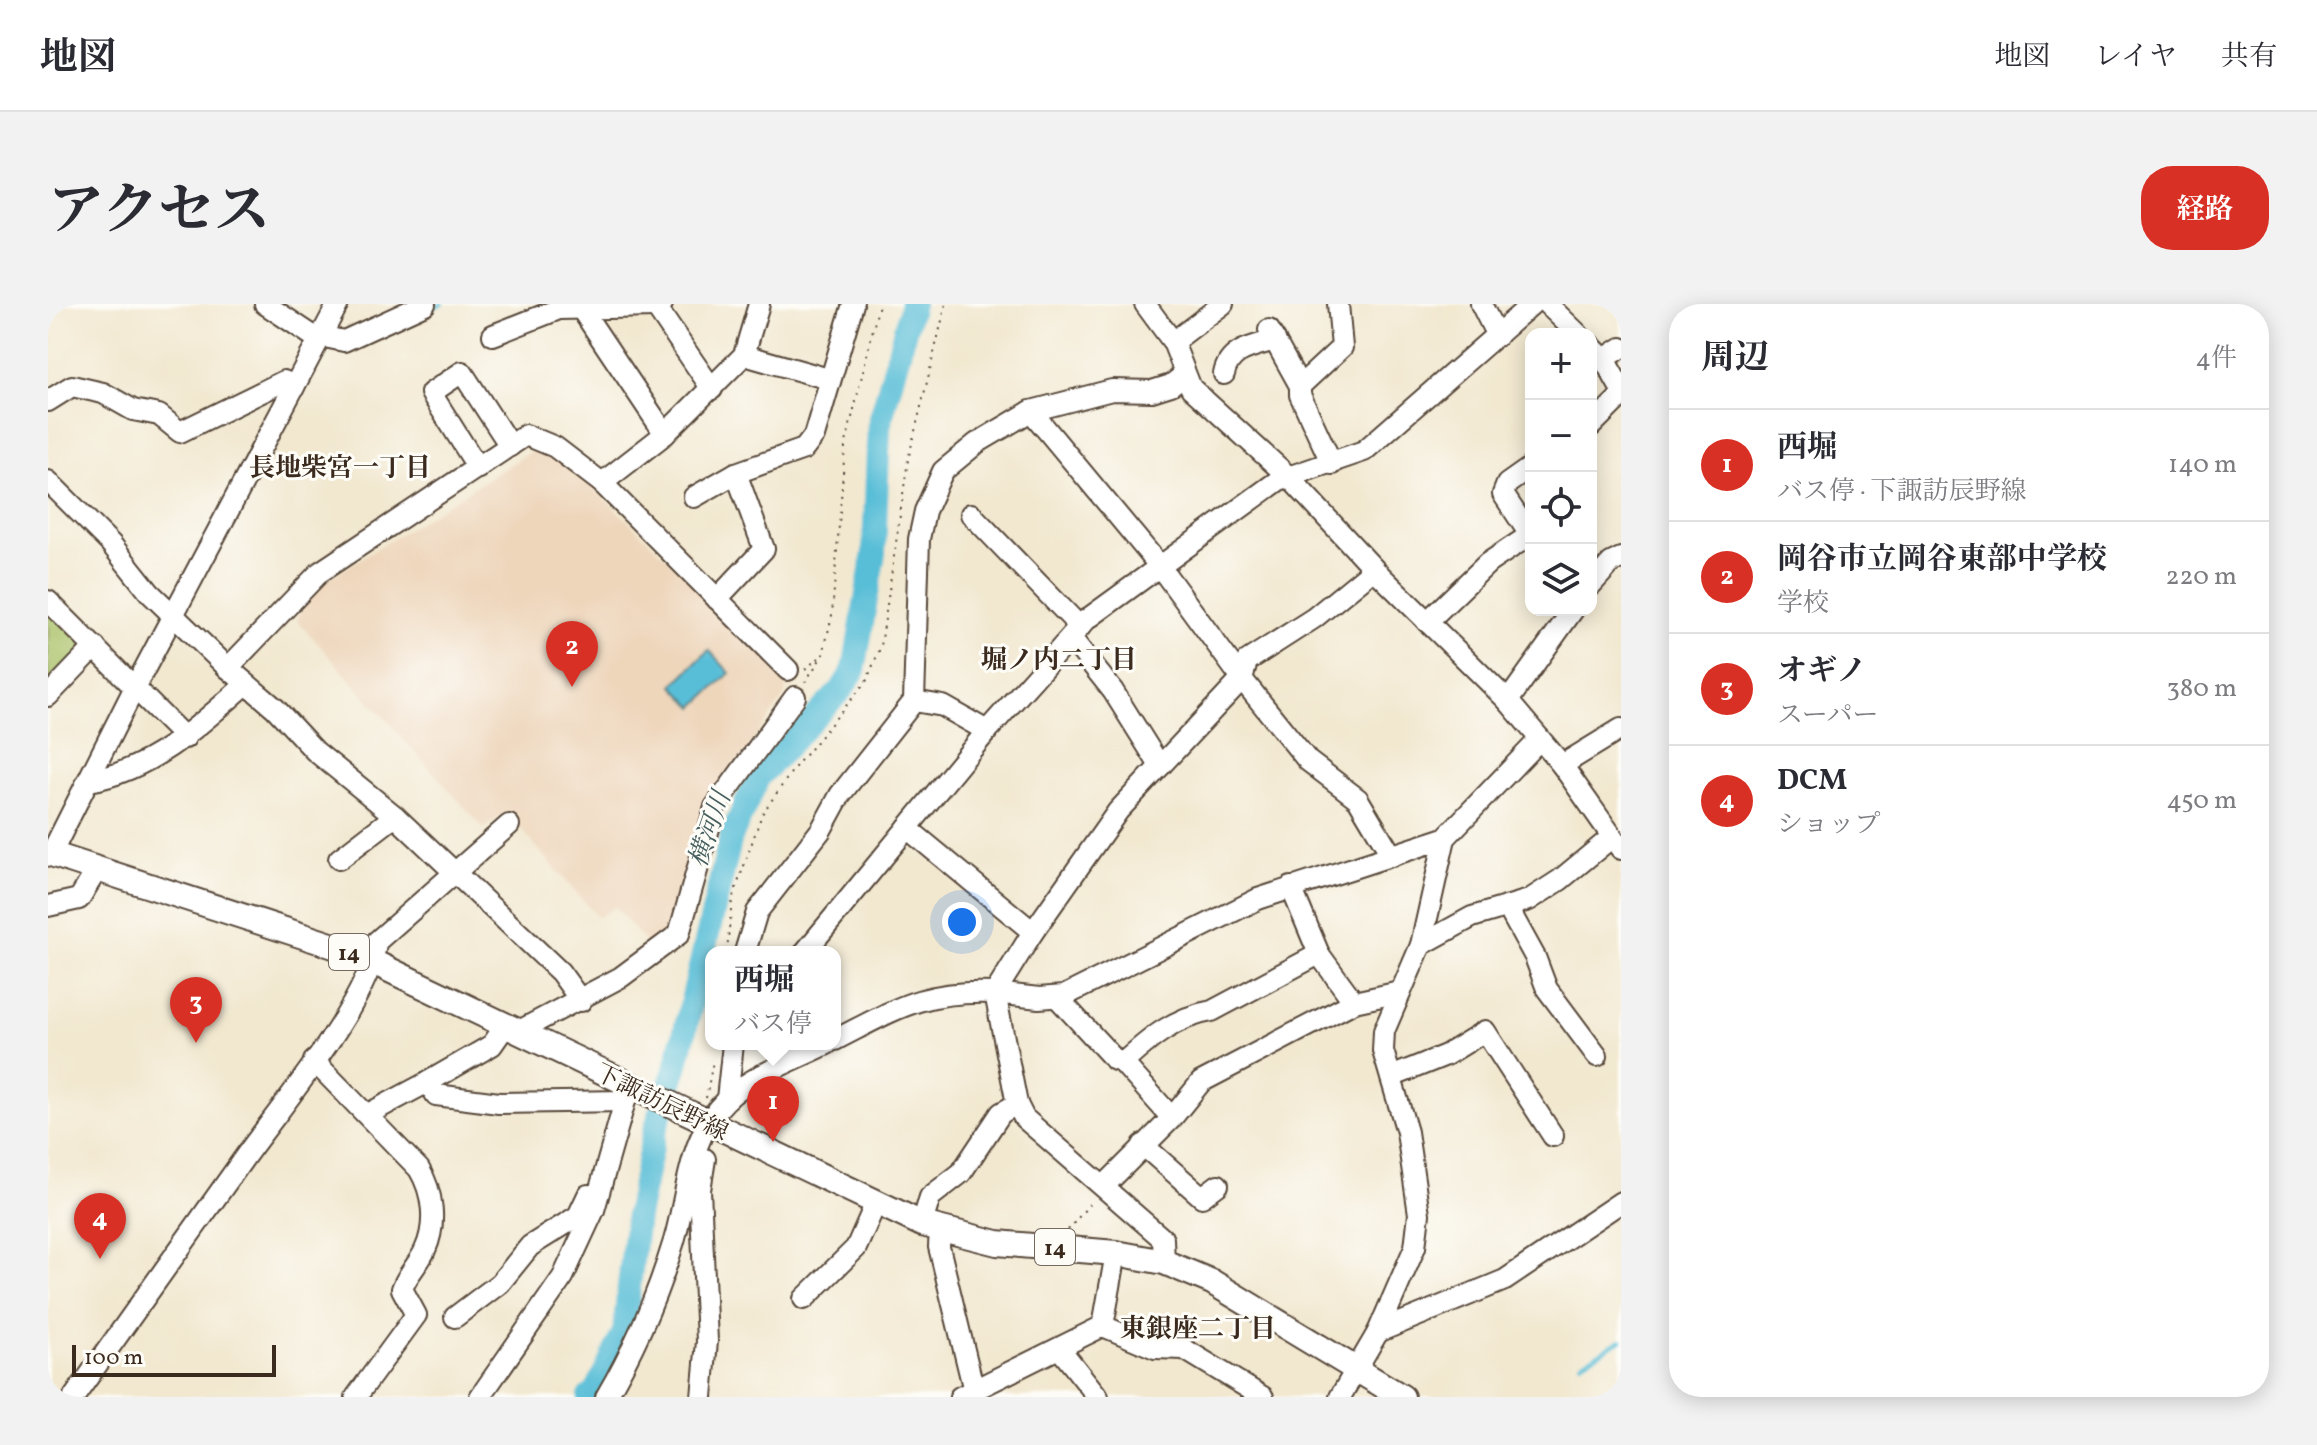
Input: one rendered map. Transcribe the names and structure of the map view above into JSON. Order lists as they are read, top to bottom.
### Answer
{
  "streets": {
    "main road": ["14", "下諏訪辰野線"]
  },
  "districts": ["長地柴宮一丁目", "堀ノ内二丁目", "東銀座二丁目"],
  "water": ["横河川"],
  "scale_bar": "100 m",
  "page": {
    "header": "地図",
    "nav": ["地図", "レイヤ", "共有"],
    "title": "アクセス",
    "buttons": "経路",
    "heading": ["周辺", "4件"],
    "map_buttons": ["+", "−"],
    "list": [
      {
        "mark": "1",
        "name": "西堀",
        "note": "バス停 · 下諏訪辰野線",
        "value": "140 m"
      },
      {
        "mark": "2",
        "name": "岡谷市立岡谷東部中学校",
        "note": "学校",
        "value": "220 m"
      },
      {
        "mark": "3",
        "name": "オギノ",
        "note": "スーパー",
        "value": "380 m"
      },
      {
        "mark": "4",
        "name": "DCM",
        "note": "ショップ",
        "value": "450 m"
      }
    ],
    "pins": [
      "2",
      "3",
      "1",
      "4"
    ],
    "popup": ["西堀", "バス停"],
    "scale": "100 m"
  }
}
